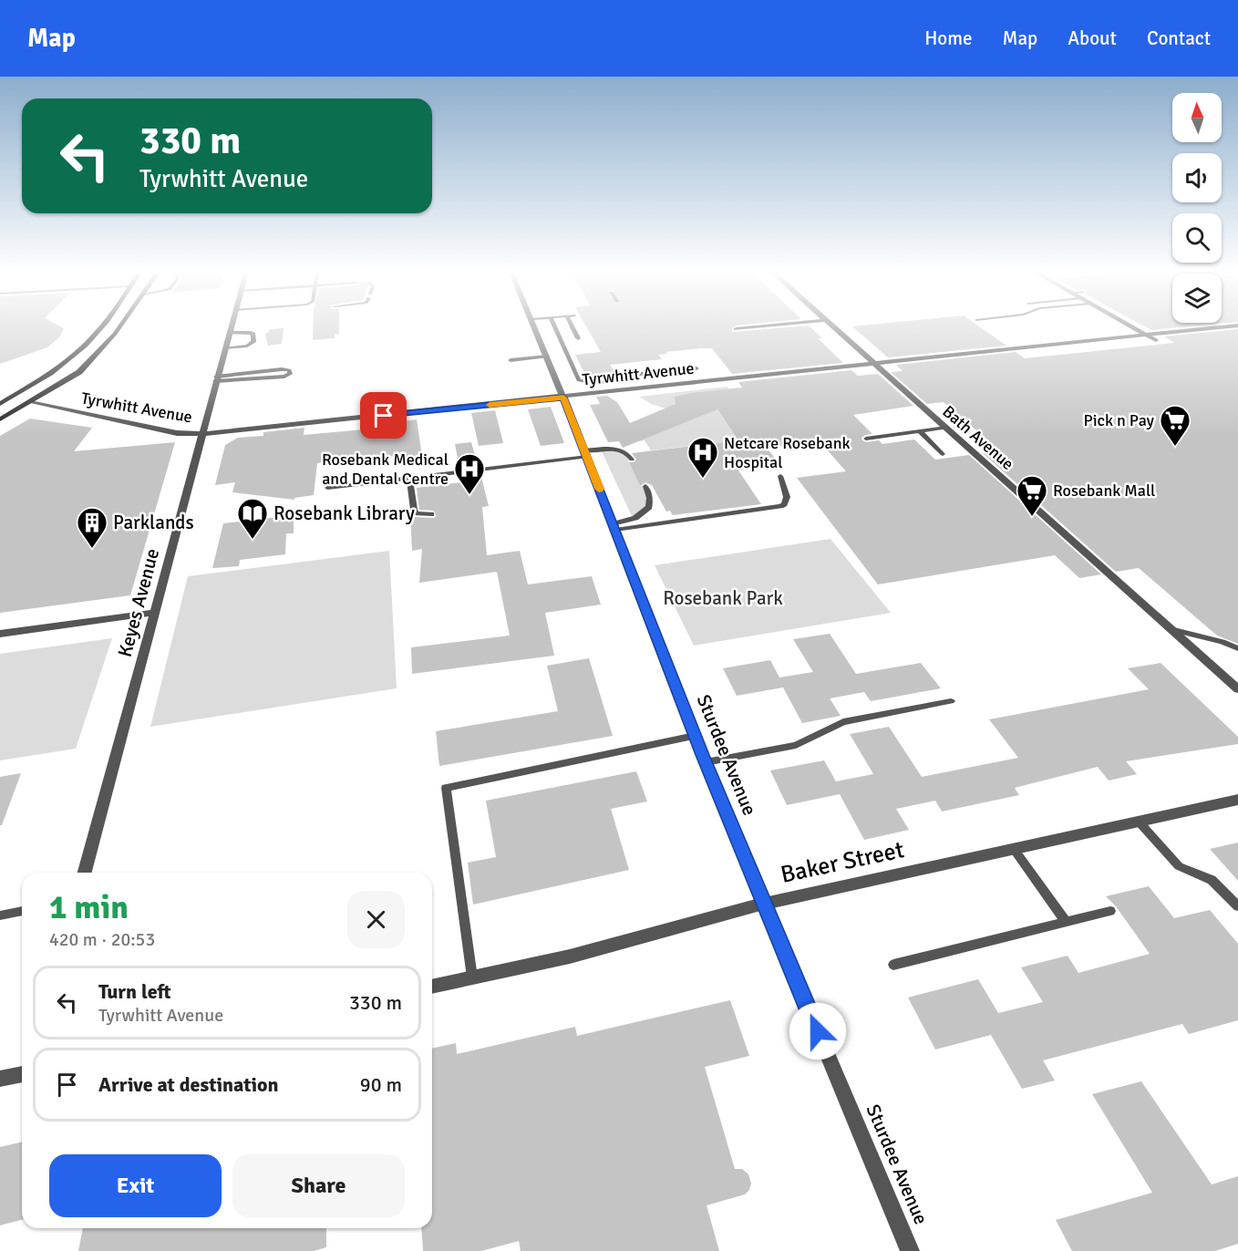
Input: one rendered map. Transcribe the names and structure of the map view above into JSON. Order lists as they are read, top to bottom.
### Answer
{
  "streets": {
    "main road": ["Tyrwhitt Avenue"],
    "street": [
      "Bath Avenue",
      "Keyes Avenue",
      "Sturdee Avenue",
      "Baker Street"
    ]
  },
  "crossings": [
    ["Tyrwhitt Avenue", "Bath Avenue"],
    ["Tyrwhitt Avenue", "Keyes Avenue"],
    ["Tyrwhitt Avenue", "Sturdee Avenue"],
    ["Sturdee Avenue", "Baker Street"]
  ],
  "parks": ["Rosebank Park"],
  "places": {
    "supermarket": ["Pick n Pay", "Rosebank Mall"],
    "hospital": ["Netcare Rosebank Hospital", "Rosebank Medical and Dental Centre"],
    "library": ["Rosebank Library"],
    "building": ["Parklands"]
  },
  "north": "top",
  "page": {
    "header": "Map",
    "nav": [
      "Home",
      "Map",
      "About",
      "Contact"
    ],
    "turn": ["330 m", "Tyrwhitt Avenue"],
    "heading": ["1 min", "420 m · 20:53"],
    "list": [
      {
        "name": "Turn left",
        "note": "Tyrwhitt Avenue",
        "value": "330 m"
      },
      {
        "name": "Arrive at destination",
        "value": "90 m"
      }
    ],
    "buttons": ["Exit", "Share"]
  }
}
